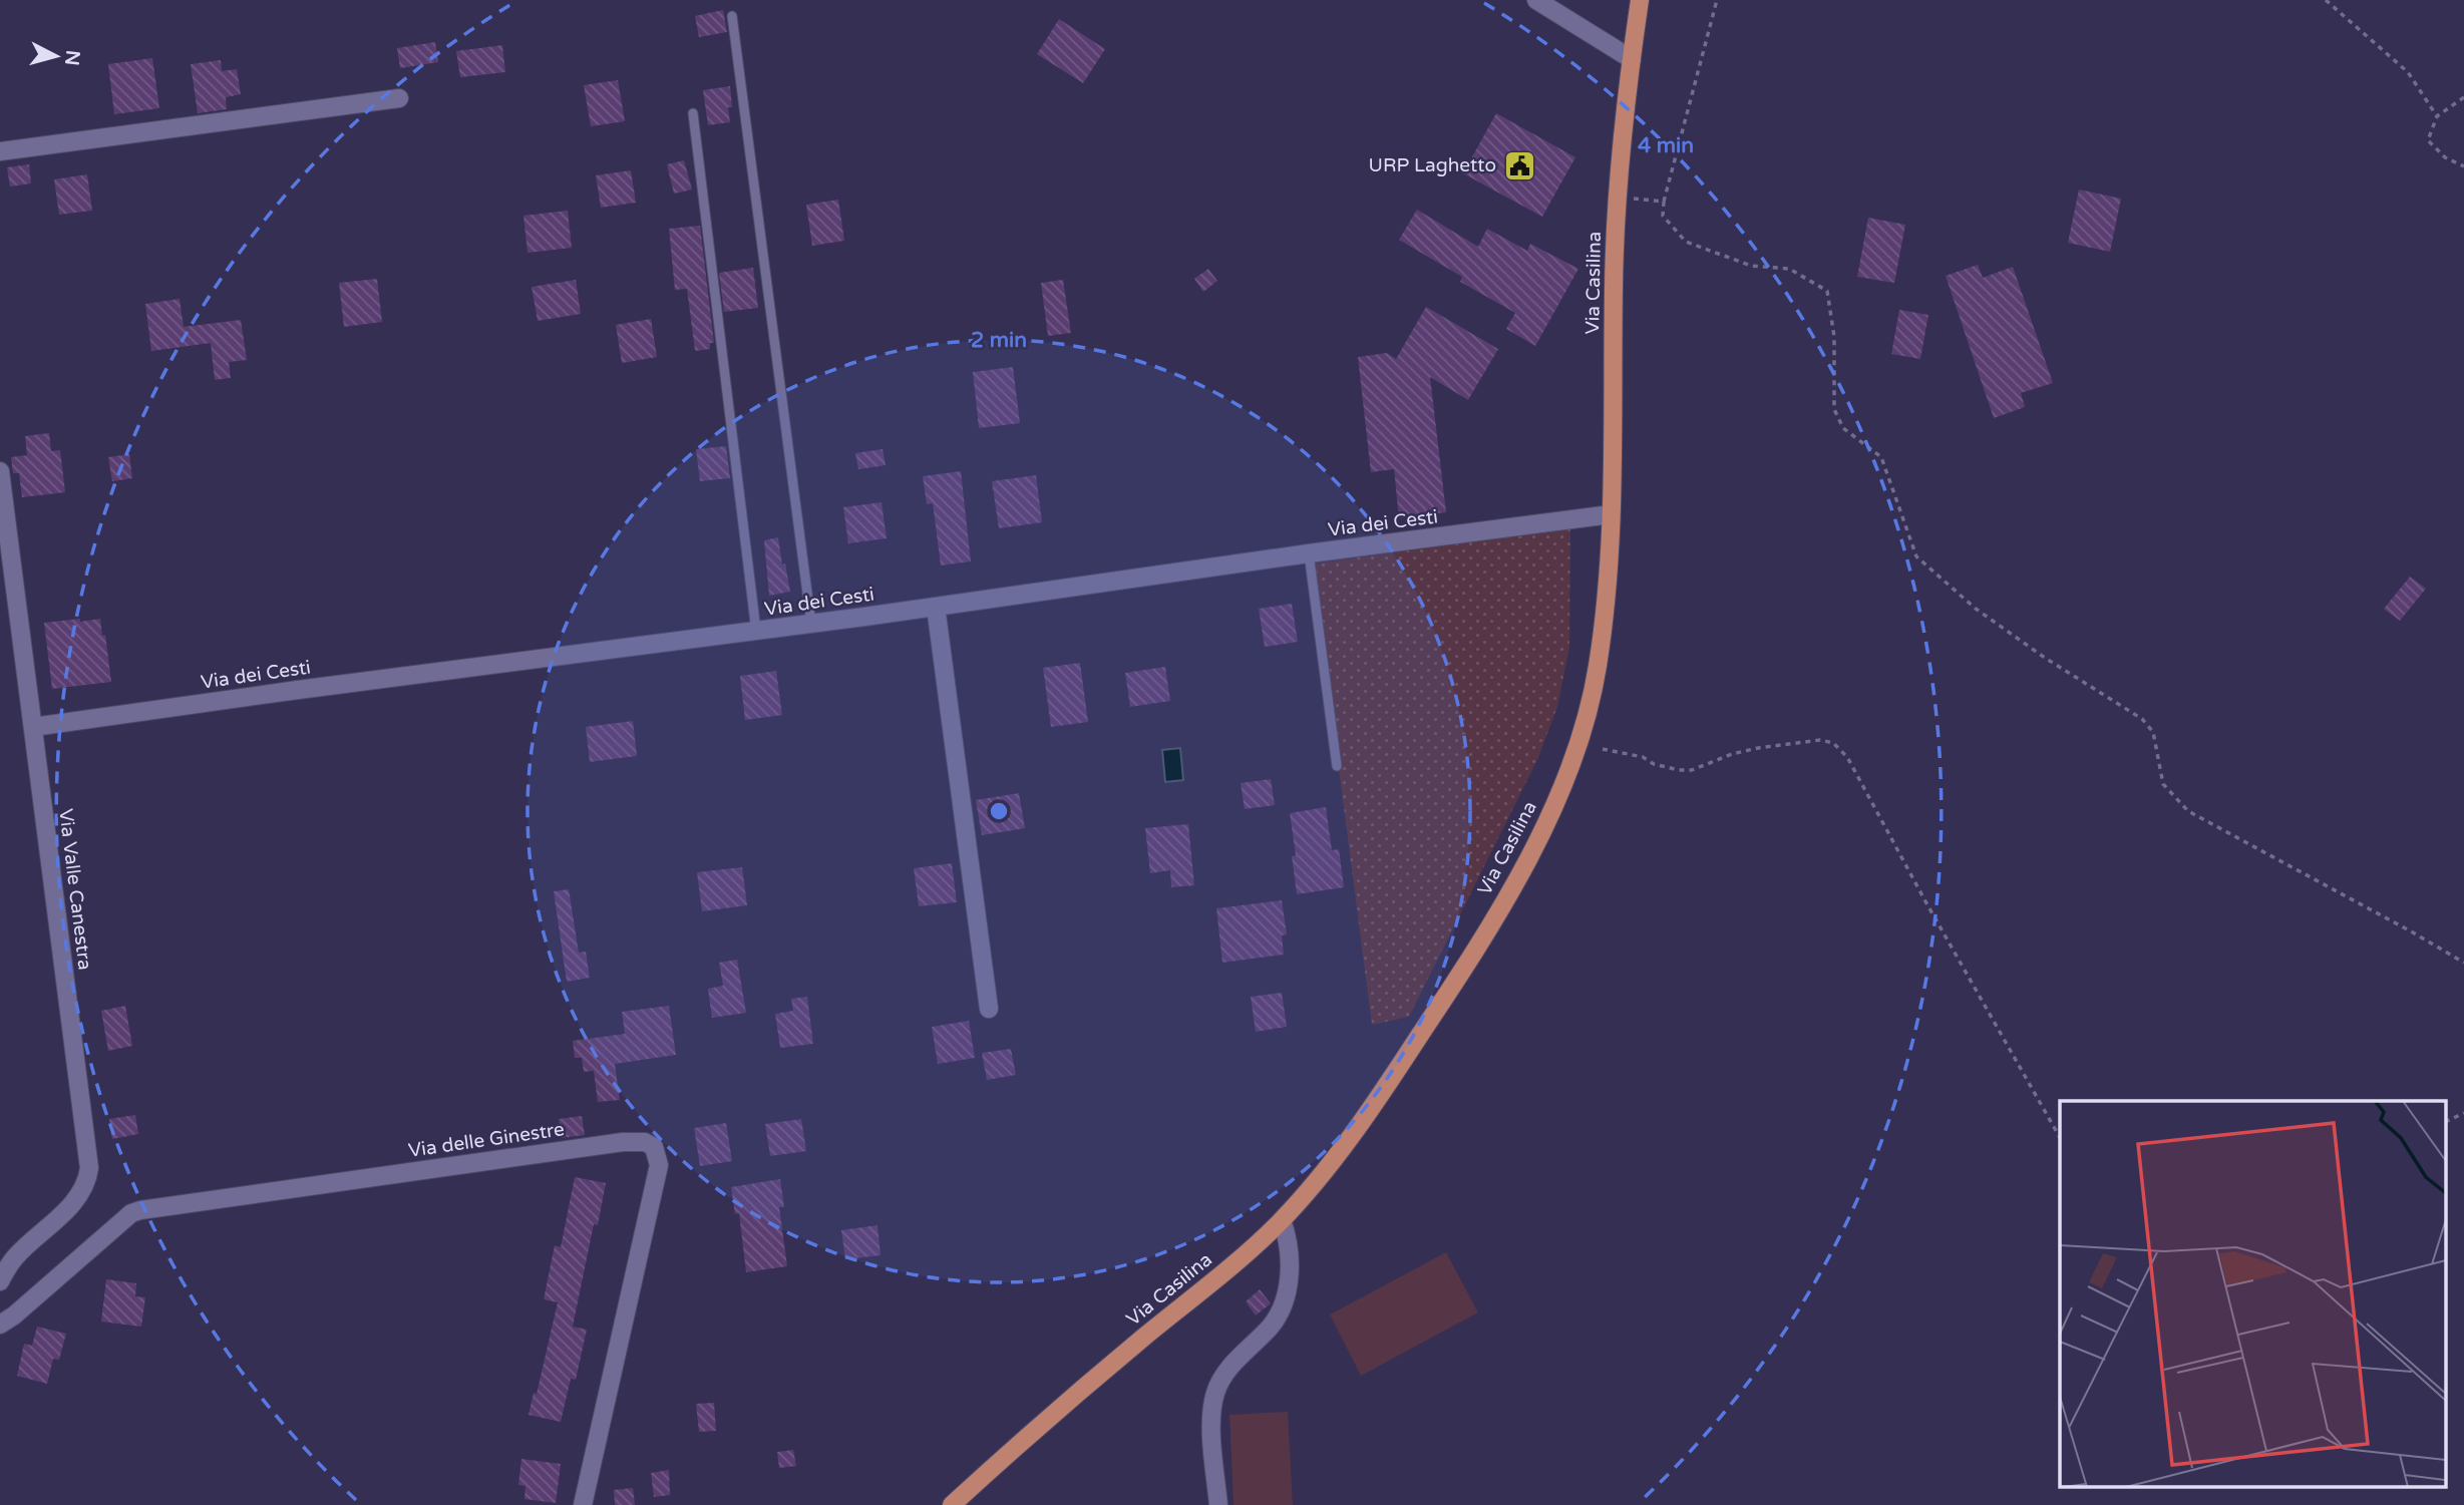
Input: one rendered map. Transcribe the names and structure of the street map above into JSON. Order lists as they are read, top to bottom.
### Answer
{
  "streets": {
    "main road": ["Via Casilina"],
    "street": ["Via dei Cesti", "Via Valle Canestra", "Via delle Ginestre"]
  },
  "crossings": [
    ["Via Casilina", "Via dei Cesti"],
    ["Via dei Cesti", "Via Valle Canestra"]
  ],
  "places": {
    "public building": ["URP Laghetto"]
  },
  "north": "right",
  "rings": ["4 min", "2 min"]
}
